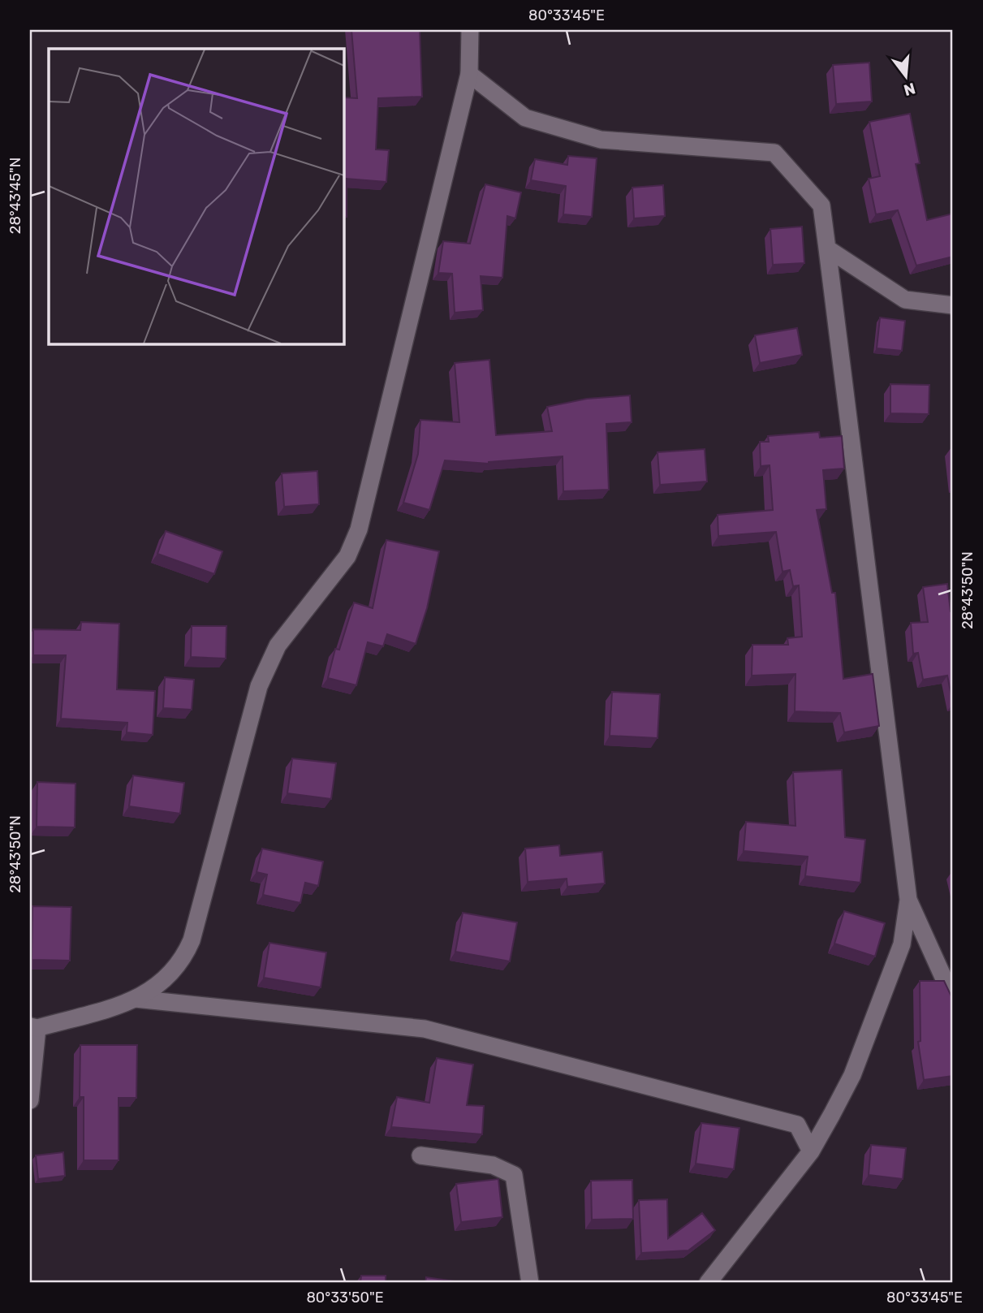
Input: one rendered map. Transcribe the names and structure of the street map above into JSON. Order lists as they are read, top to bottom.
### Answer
{
  "north": "bottom",
  "coordinates": [
    "80°33'45\"E",
    "28°43'45\"N",
    "28°43'50\"N",
    "80°33'50\"E"
  ]
}
